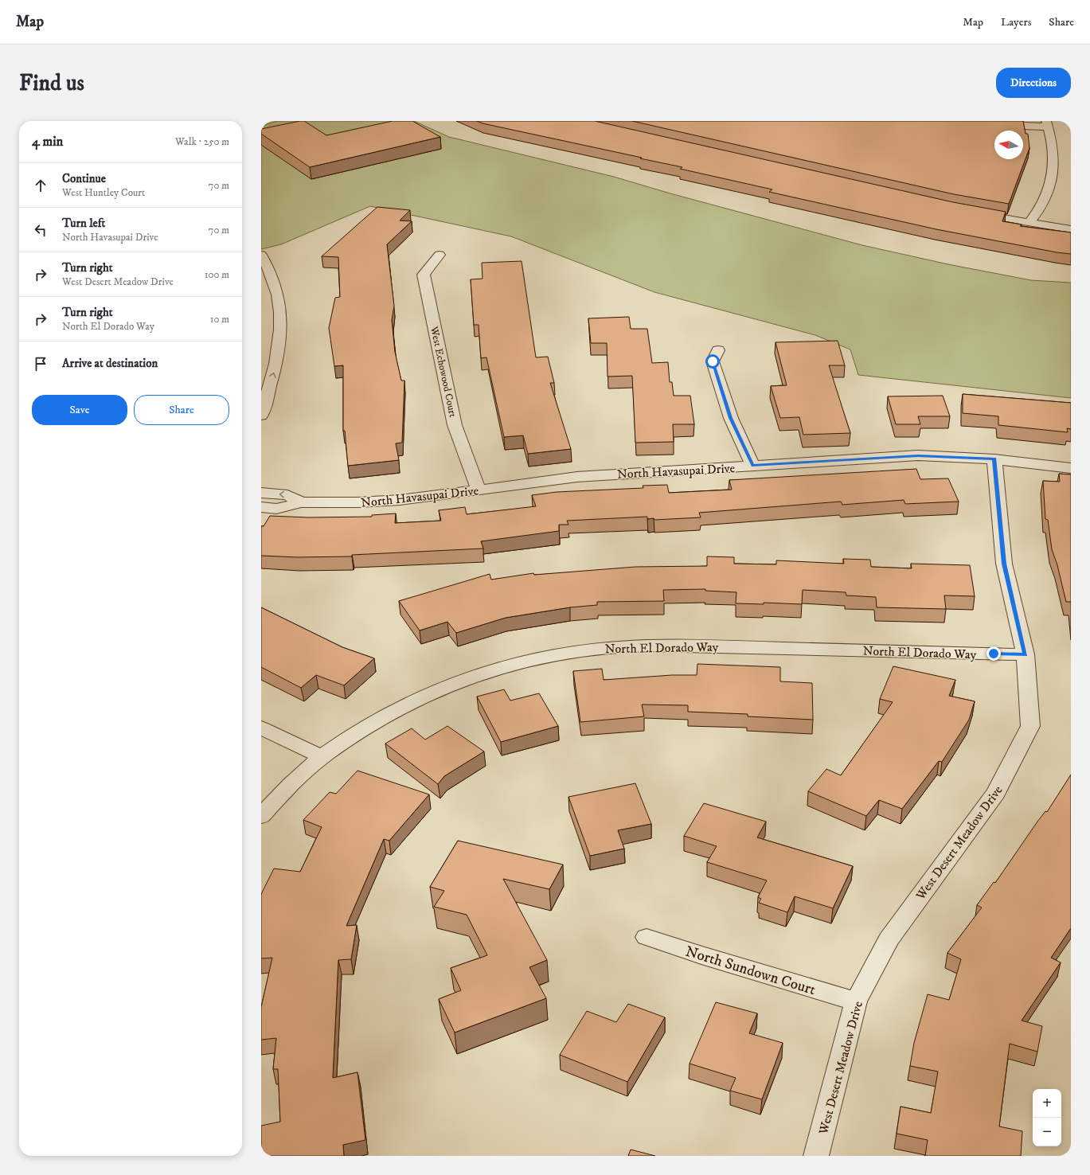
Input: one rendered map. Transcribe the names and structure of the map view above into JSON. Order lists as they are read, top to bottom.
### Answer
{
  "streets": {
    "street": [
      "West Echowood Court",
      "North Havasupai Drive",
      "North El Dorado Way",
      "West Desert Meadow Drive",
      "North Sundown Court"
    ]
  },
  "crossings": [
    ["West Echowood Court", "North Havasupai Drive"],
    ["North Havasupai Drive", "West Desert Meadow Drive"],
    ["North El Dorado Way", "West Desert Meadow Drive"],
    ["West Desert Meadow Drive", "North Sundown Court"]
  ],
  "north": "left",
  "page": {
    "header": "Map",
    "nav": ["Map", "Layers", "Share"],
    "buttons": [
      "Directions",
      ["Save", "Share"]
    ],
    "title": "Find us",
    "heading": ["4 min", "Walk · 250 m"],
    "list": [
      ["Continue", "West Huntley Court", "70 m"],
      ["Turn left", "North Havasupai Drive", "70 m"],
      ["Turn right", "West Desert Meadow Drive", "100 m"],
      ["Turn right", "North El Dorado Way", "10 m"],
      "Arrive at destination"
    ],
    "map_buttons": ["+", "−"]
  }
}
